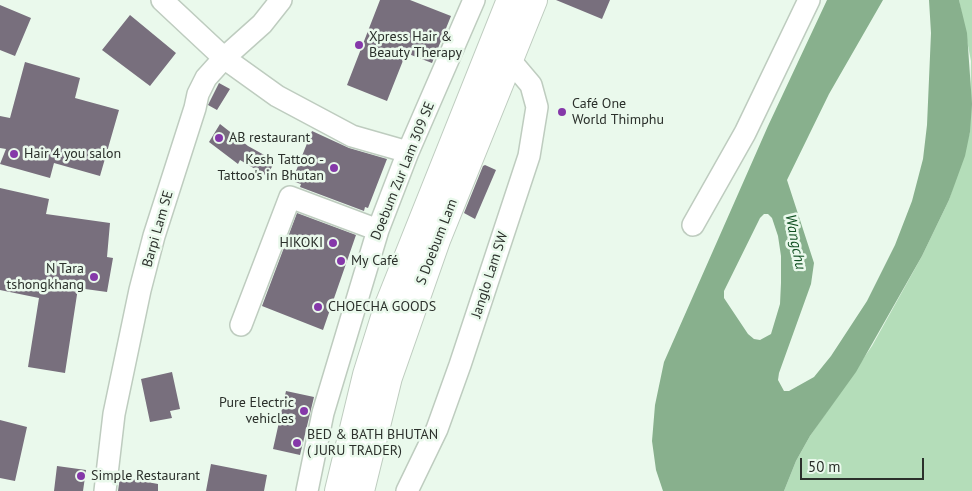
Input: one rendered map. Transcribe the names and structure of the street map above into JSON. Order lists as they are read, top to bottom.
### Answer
{
  "streets": {
    "highway": ["S Doebum Lam"],
    "street": ["Doebum Zur Lam 309 SE", "Barpi Lam SE", "Janglo Lam SW"]
  },
  "crossings": [
    ["S Doebum Lam", "Janglo Lam SW"]
  ],
  "water": ["Wangchu"],
  "places": [
    "Xpress Hair & Beauty Therapy",
    "Café One World Thimphu",
    "AB restaurant",
    "Hair 4 you salon",
    "Kesh Tattoo - Tattoo's in Bhutan",
    "HIKOKI",
    "My Café",
    "N Tara tshongkhang",
    "CHOECHA GOODS",
    "Pure Electric vehicles",
    "BED & BATH BHUTAN ( JURU TRADER)",
    "Simple Restaurant"
  ],
  "scale_bar": "50 m"
}
